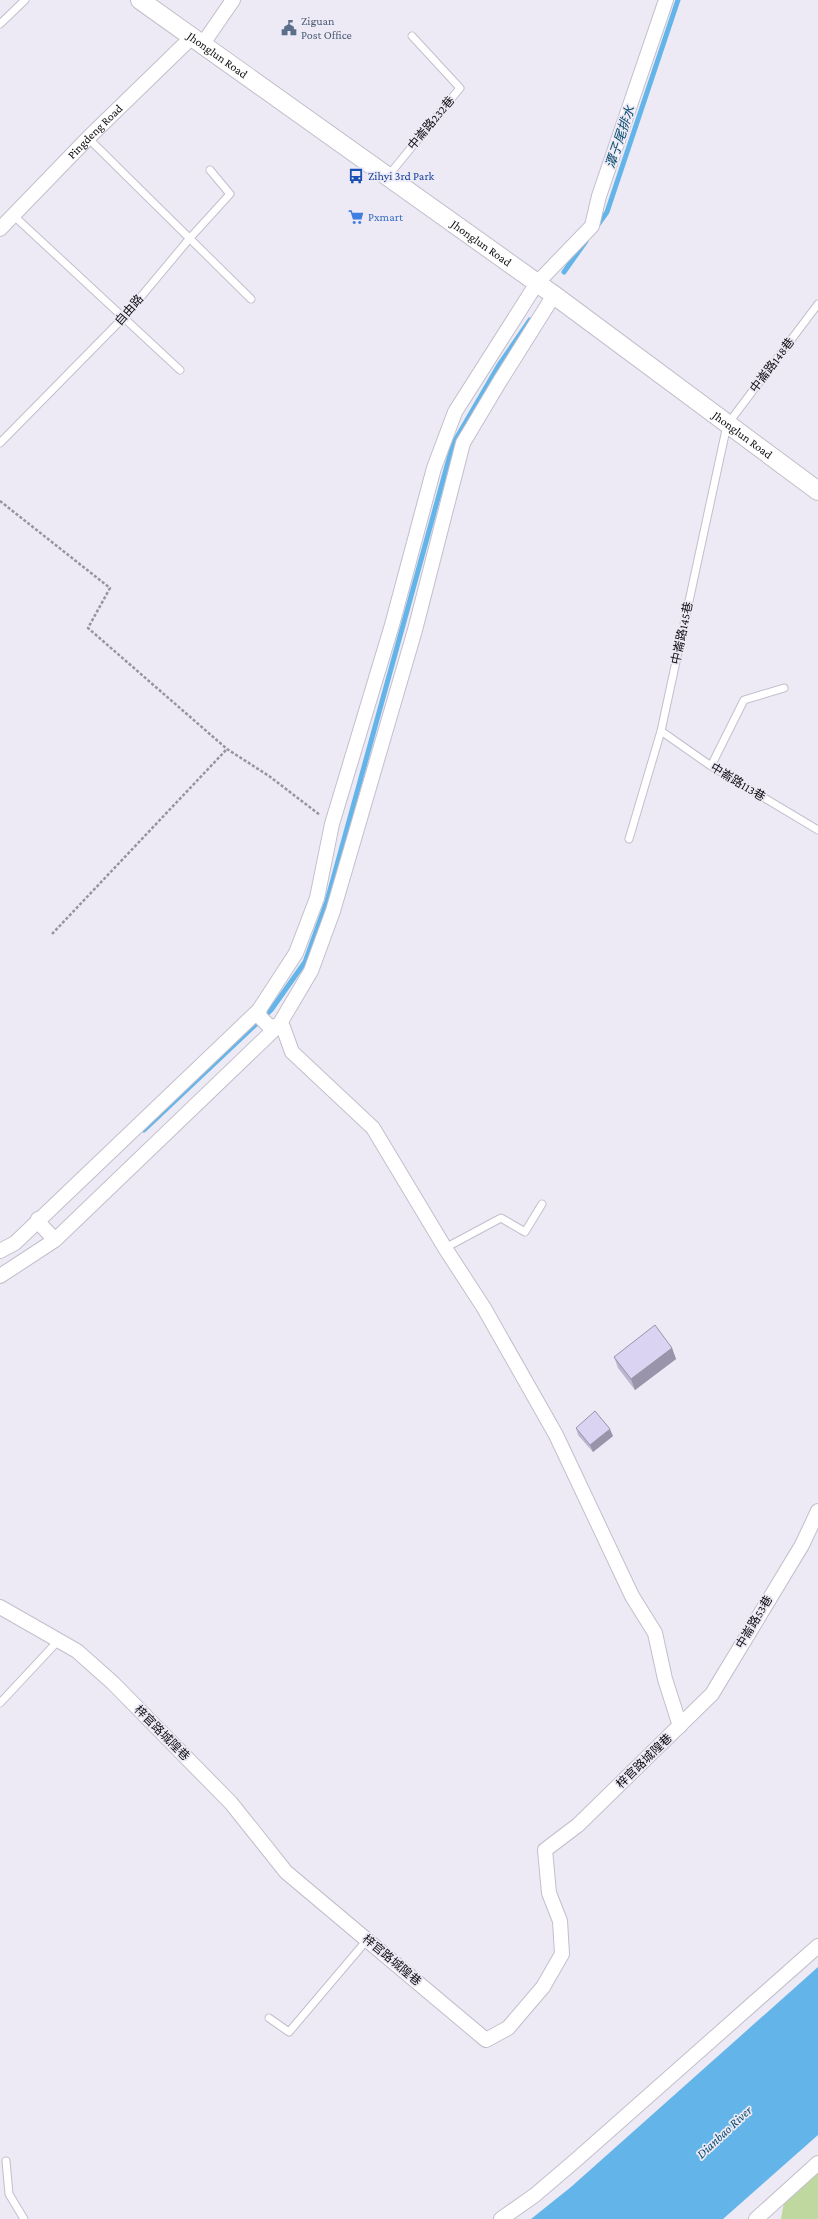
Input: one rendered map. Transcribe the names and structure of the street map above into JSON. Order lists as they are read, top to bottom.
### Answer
{
  "streets": {
    "street": [
      "Jhonglun Road",
      "Pingdeng Road",
      "中崙路53巷",
      "梓官路城隍巷"
    ],
    "lane": [
      "中崙路232巷",
      "自由路",
      "中崙路148巷",
      "中崙路145巷",
      "中崙路113巷"
    ]
  },
  "crossings": [
    ["Jhonglun Road", "中崙路232巷"],
    ["Jhonglun Road", "Pingdeng Road"],
    ["Jhonglun Road", "中崙路148巷"],
    ["Jhonglun Road", "中崙路145巷"],
    ["中崙路148巷", "中崙路145巷"],
    ["中崙路145巷", "中崙路113巷"],
    ["中崙路53巷", "梓官路城隍巷"]
  ],
  "water": ["潭子尾排水", "Dianbao River"],
  "places": {
    "public building": ["Ziguan Post Office"],
    "bus stop": ["Zihyi 3rd Park"],
    "supermarket": ["Pxmart"]
  }
}
